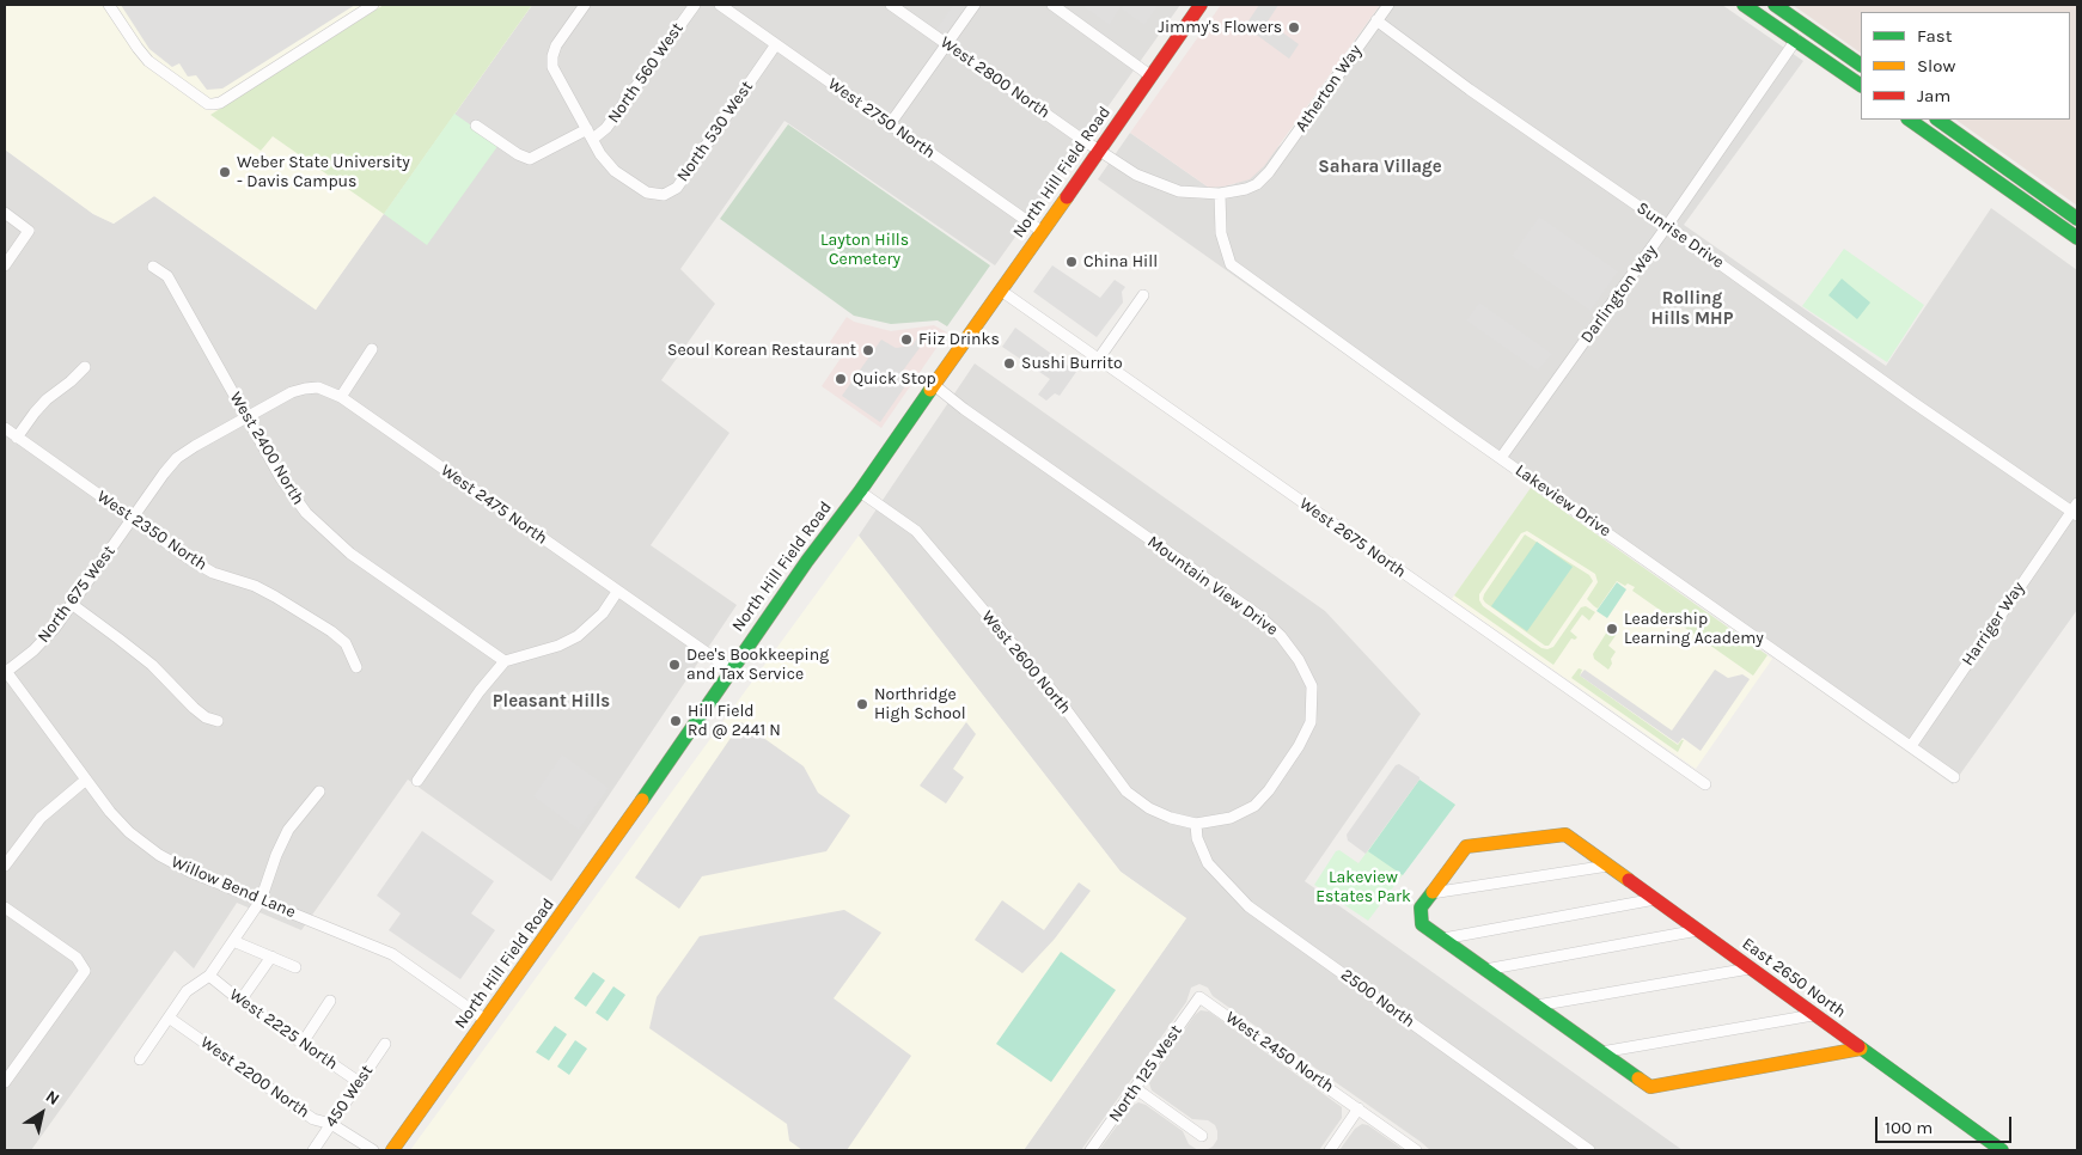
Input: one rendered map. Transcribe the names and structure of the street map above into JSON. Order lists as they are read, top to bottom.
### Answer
{
  "streets": {
    "main road": ["North Hill Field Road", "East 2650 North"],
    "street": [
      "North 560 West",
      "West 2800 North",
      "Atherton Way",
      "West 2750 North",
      "North 530 West",
      "Sunrise Drive",
      "Darlington Way",
      "West 2400 North",
      "Lakeview Drive",
      "West 2475 North",
      "West 2350 North",
      "West 2675 North",
      "Mountain View Drive",
      "North 675 West",
      "Harriger Way",
      "West 2600 North",
      "Willow Bend Lane",
      "2500 North",
      "West 2225 North",
      "West 2450 North",
      "North 125 West",
      "West 2200 North",
      "450 West"
    ]
  },
  "crossings": [
    ["North 560 West", "North 530 West"],
    ["West 2800 North", "Atherton Way"],
    ["West 2800 North", "North Hill Field Road"],
    ["West 2800 North", "Lakeview Drive"],
    ["Atherton Way", "Sunrise Drive"],
    ["Atherton Way", "Lakeview Drive"],
    ["West 2750 North", "North 530 West"],
    ["West 2750 North", "North Hill Field Road"],
    ["North Hill Field Road", "West 2475 North"],
    ["North Hill Field Road", "West 2675 North"],
    ["North Hill Field Road", "Mountain View Drive"],
    ["North Hill Field Road", "West 2600 North"],
    ["North Hill Field Road", "Willow Bend Lane"],
    ["Sunrise Drive", "Darlington Way"],
    ["Sunrise Drive", "Harriger Way"],
    ["Darlington Way", "Lakeview Drive"],
    ["West 2400 North", "West 2475 North"],
    ["West 2400 North", "North 675 West"],
    ["Lakeview Drive", "Harriger Way"],
    ["West 2475 North", "North 675 West"],
    ["West 2350 North", "North 675 West"],
    ["Mountain View Drive", "West 2600 North"],
    ["Mountain View Drive", "2500 North"],
    ["North 675 West", "Willow Bend Lane"],
    ["West 2600 North", "2500 North"],
    ["West 2225 North", "450 West"],
    ["West 2450 North", "North 125 West"],
    ["West 2200 North", "450 West"]
  ],
  "districts": ["Sahara Village", "Rolling Hills MHP", "Pleasant Hills"],
  "parks": ["Layton Hills Cemetery", "Lakeview Estates Park"],
  "places": [
    "Jimmy's Flowers",
    "Weber State University - Davis Campus",
    "China Hill",
    "Fiiz Drinks",
    "Seoul Korean Restaurant",
    "Sushi Burrito",
    "Quick Stop",
    "Leadership Learning Academy",
    "Dee's Bookkeeping and Tax Service",
    "Northridge High School",
    "Hill Field Rd @ 2441 N"
  ],
  "legend": ["Fast", "Slow", "Jam"],
  "scale_bar": "100 m",
  "north": "top right"
}
